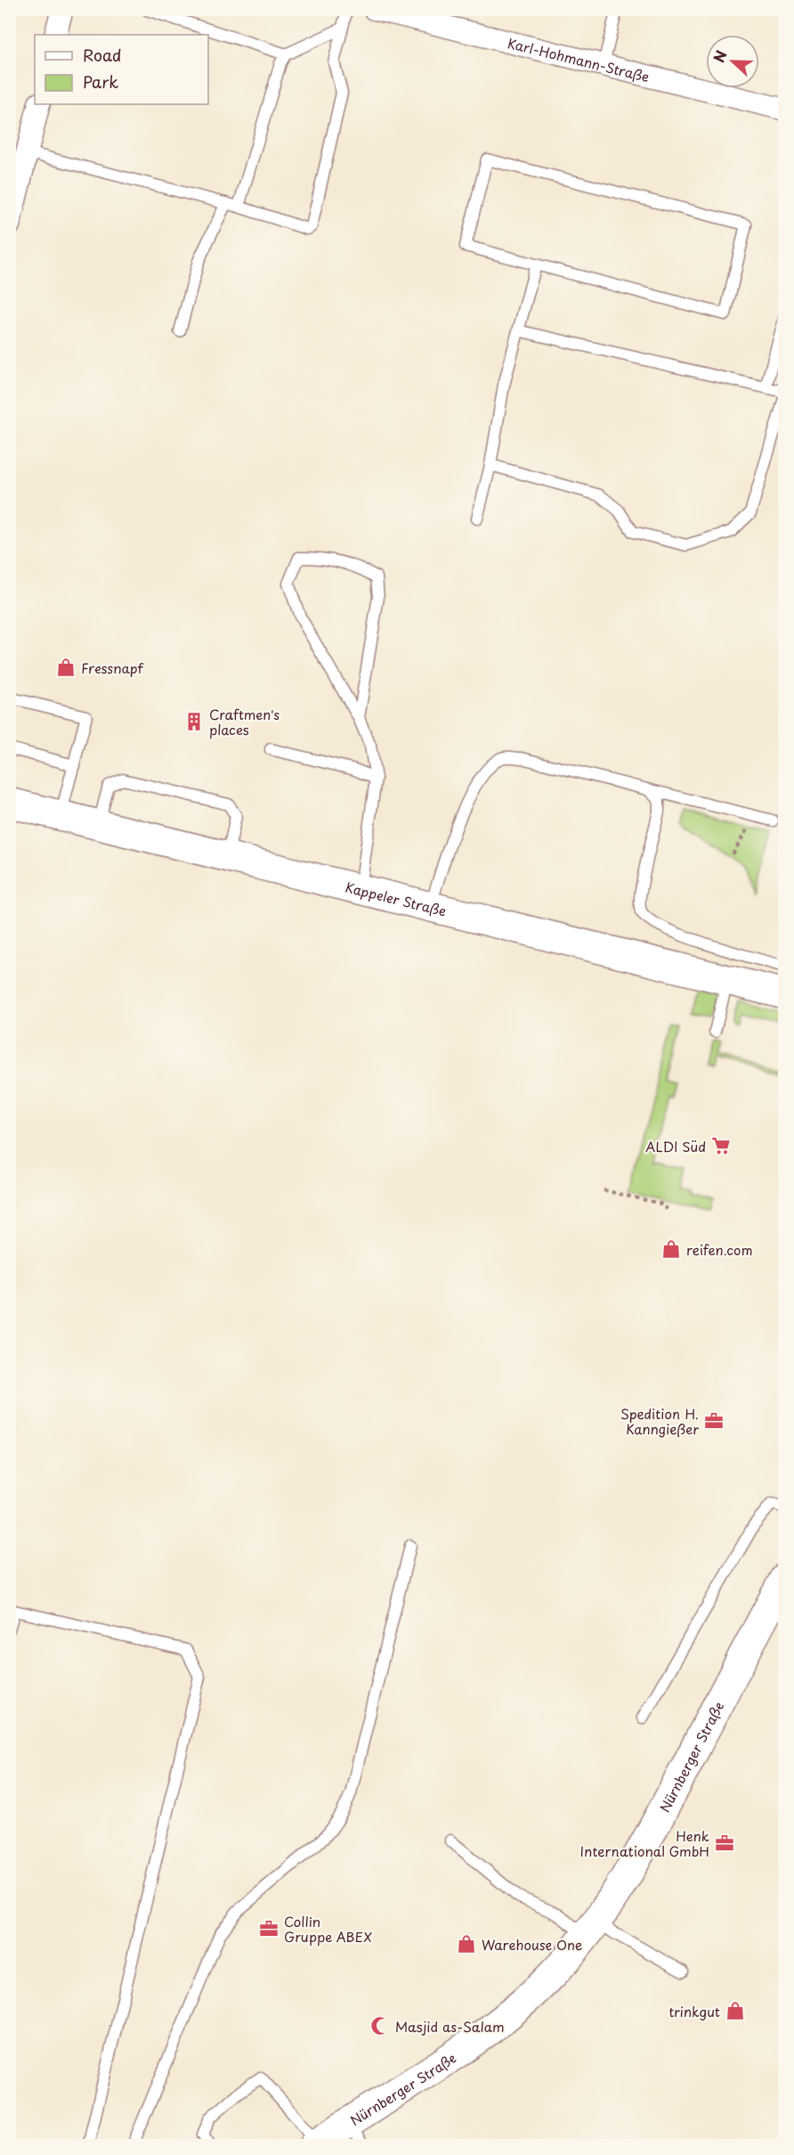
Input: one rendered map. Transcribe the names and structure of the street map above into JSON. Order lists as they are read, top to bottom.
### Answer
{
  "streets": {
    "street": ["Karl-Hohmann-Straße", "Kappeler Straße", "Nürnberger Straße"]
  },
  "places": {
    "shop": [
      "Fressnapf",
      "reifen.com",
      "Warehouse One",
      "trinkgut"
    ],
    "building": ["Craftmen's places"],
    "supermarket": ["ALDI Süd"],
    "office": ["Spedition H. Kanngießer", "Henk International GmbH", "Collin Gruppe ABEX"],
    "mosque": ["Masjid as-Salam"]
  },
  "legend": ["Road", "Park"],
  "north": "left"
}
